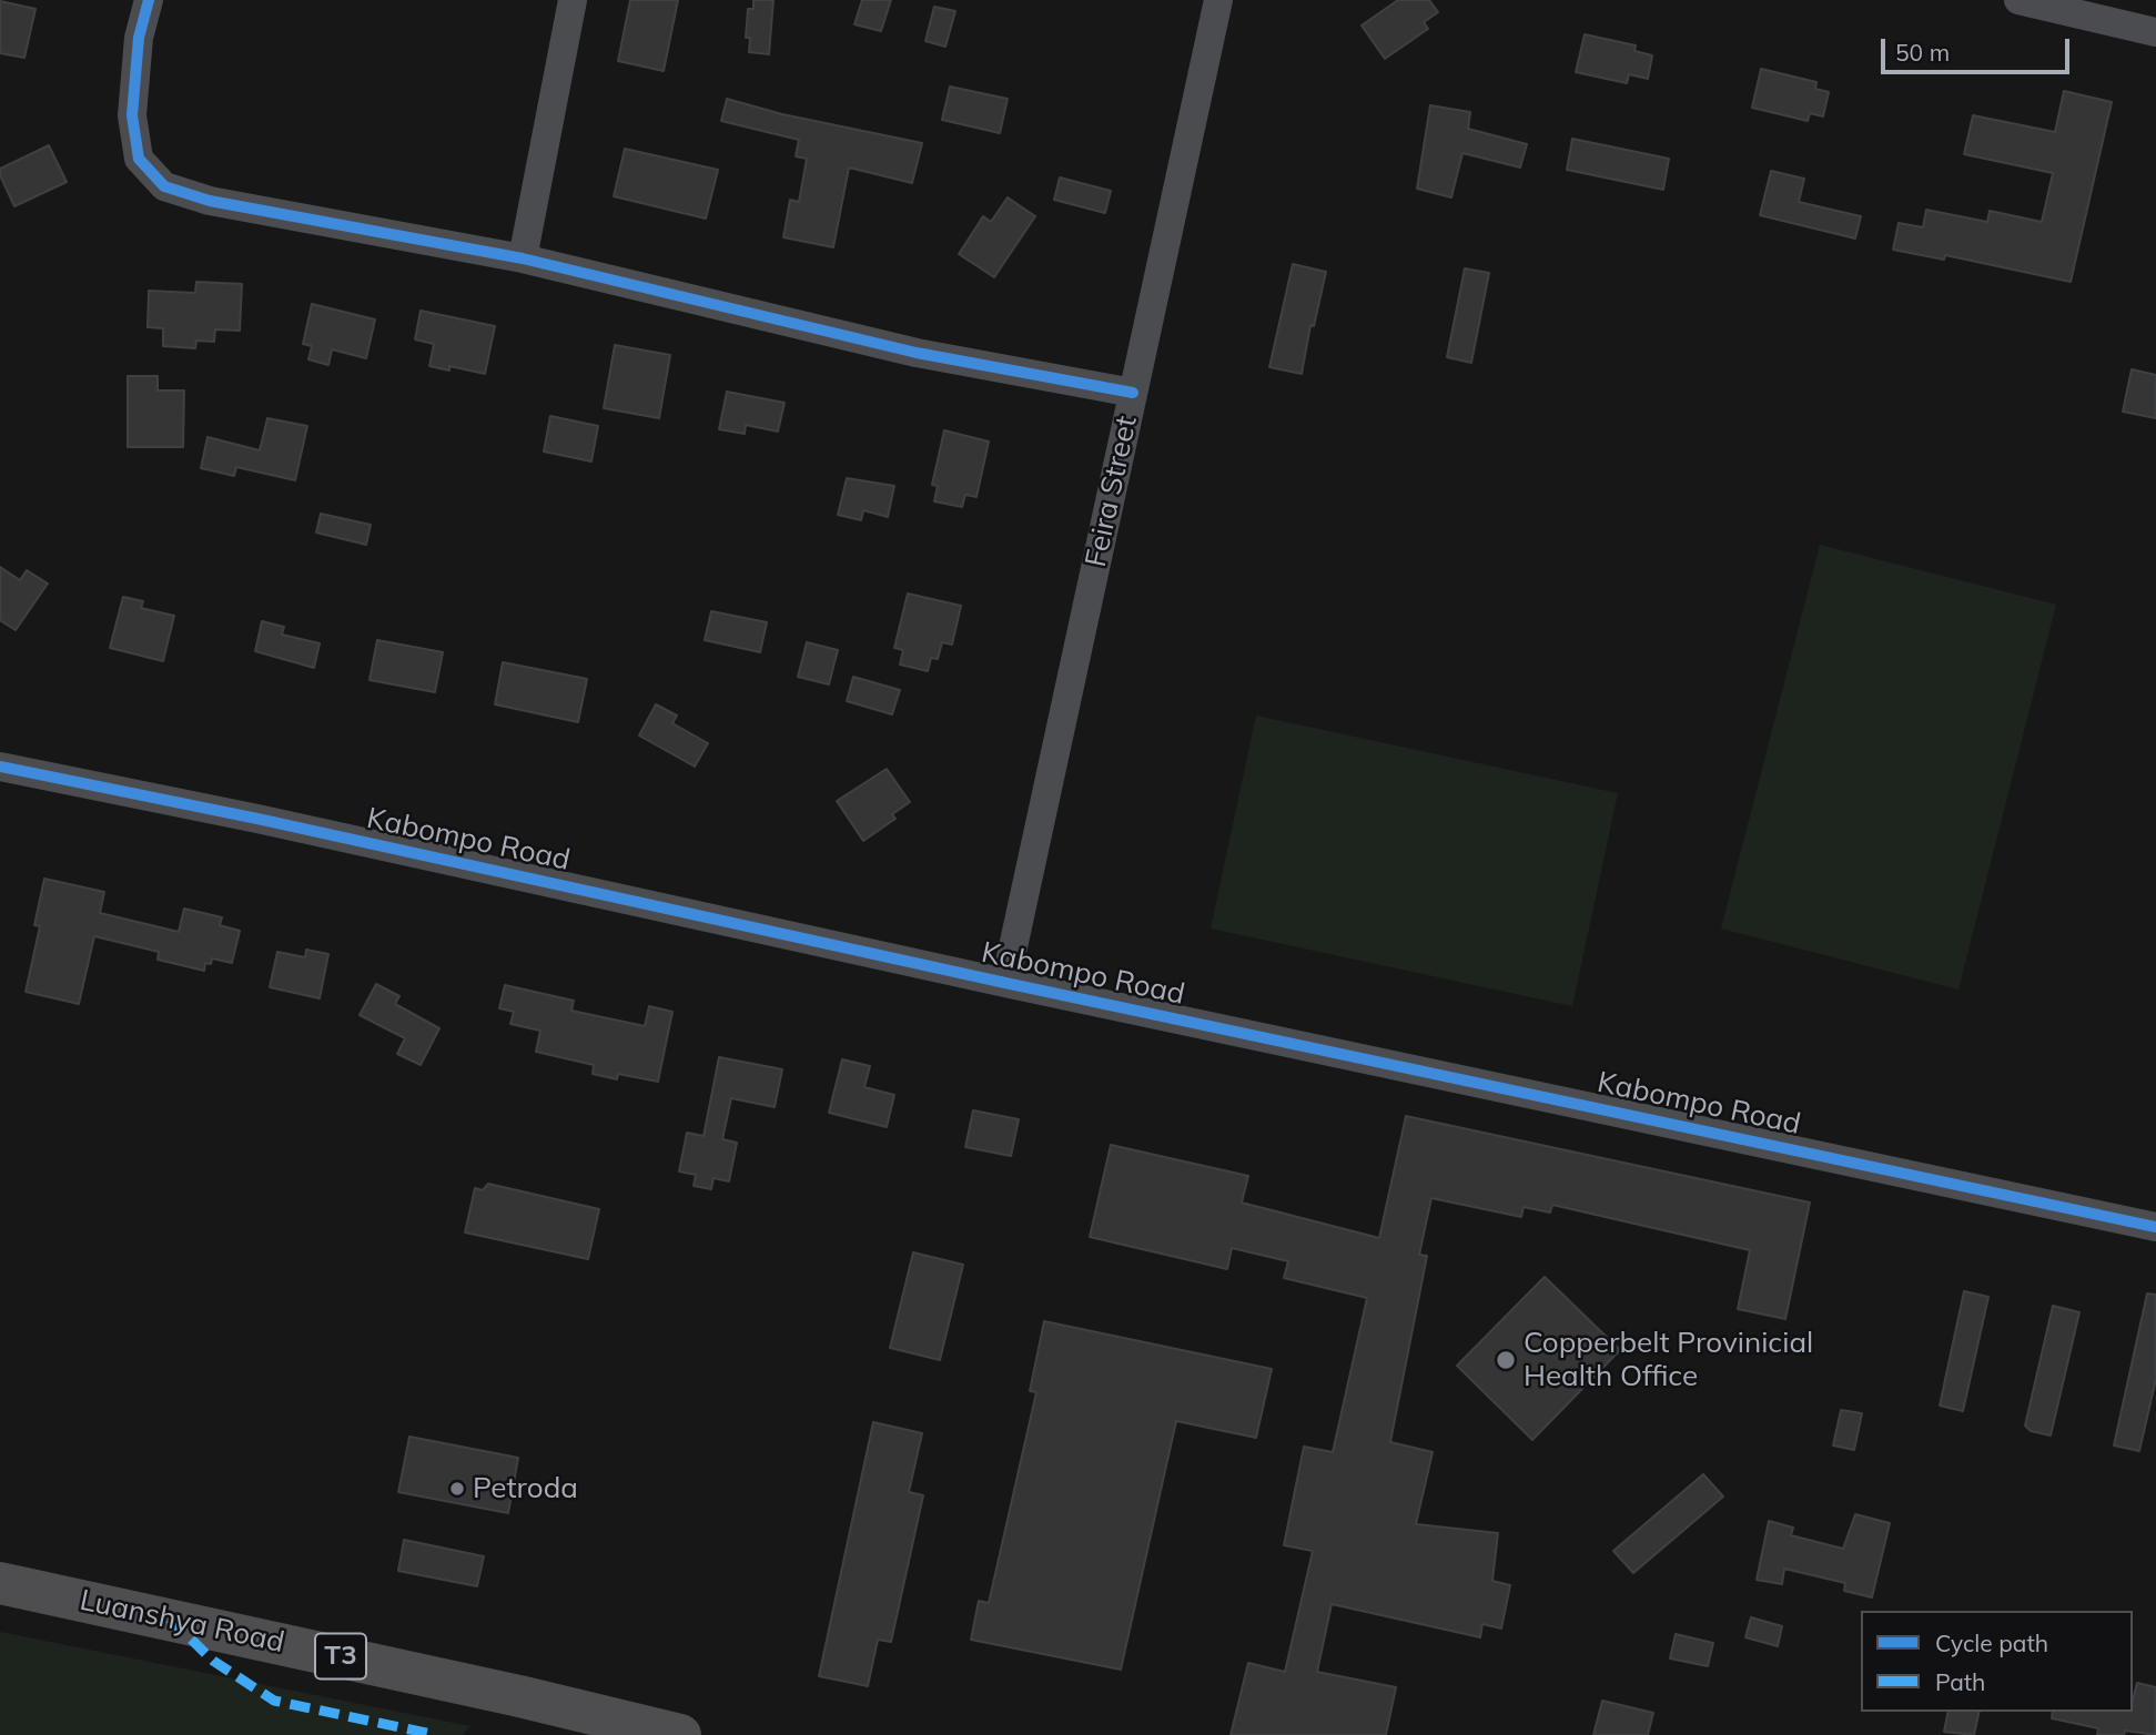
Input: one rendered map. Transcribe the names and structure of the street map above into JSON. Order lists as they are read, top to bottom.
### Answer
{
  "streets": {
    "highway": ["Luanshya Road", "T3"],
    "street": ["Feira Street", "Kabompo Road"]
  },
  "crossings": [
    ["Feira Street", "Kabompo Road"]
  ],
  "places": ["Copperbelt Provinicial Health Office", "Petroda"],
  "legend": ["Cycle path", "Path"],
  "scale_bar": "50 m"
}
